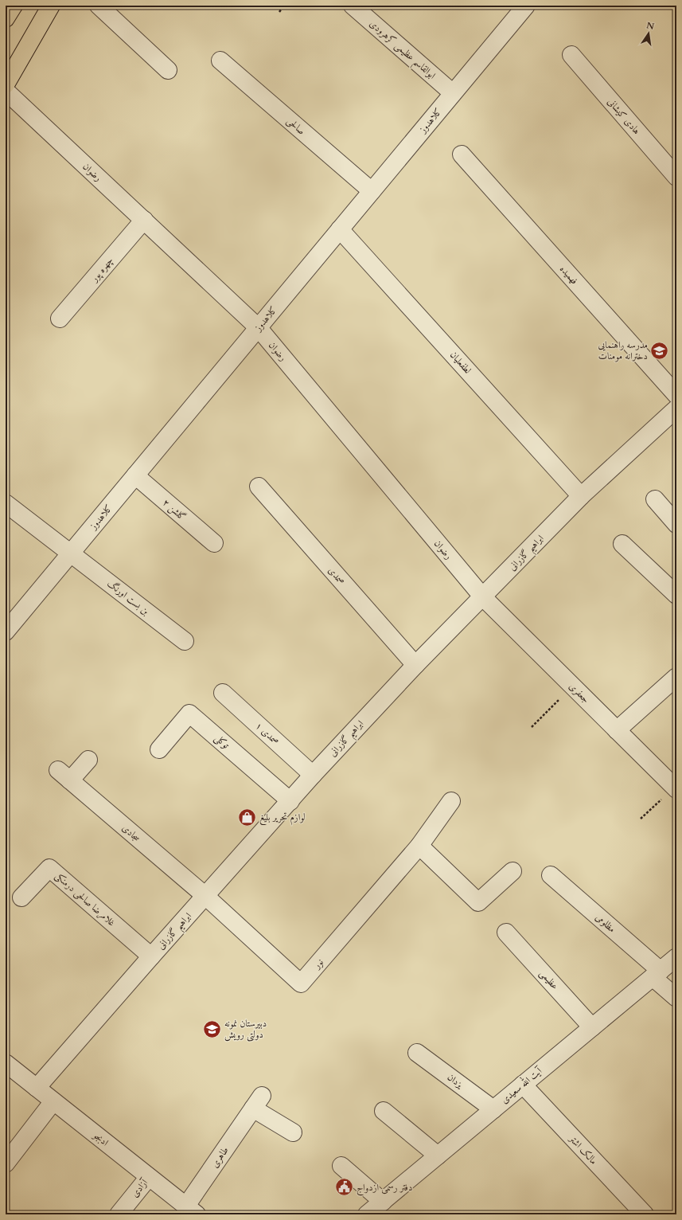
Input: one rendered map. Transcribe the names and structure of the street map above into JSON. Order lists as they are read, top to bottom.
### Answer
{
  "streets": {
    "street": [
      "ابوالقاسم عظیمی کرهرودی",
      "هادی کیشانی",
      "کلاهدوز",
      "صالحی",
      "رضوان",
      "چهره پور",
      "فهمیده",
      "لطفعلیان",
      "گلشن ۲",
      "ابراهیم گازرانی",
      "صمدی",
      "بن بست اورنگ",
      "جعفری",
      "صمدی ۱",
      "توکلی",
      "سجادی",
      "غلامرضا صالحی درمنکی",
      "مظلومی",
      "نور",
      "عظیمی",
      "یزدان",
      "آیت الله سعیدی",
      "ادبجو",
      "مالک اشتر",
      "طاهری",
      "آزادی"
    ]
  },
  "crossings": [
    ["ابوالقاسم عظیمی کرهرودی", "کلاهدوز"],
    ["کلاهدوز", "صالحی"],
    ["کلاهدوز", "رضوان"],
    ["کلاهدوز", "لطفعلیان"],
    ["کلاهدوز", "گلشن ۲"],
    ["کلاهدوز", "بن بست اورنگ"],
    ["رضوان", "چهره پور"],
    ["رضوان", "ابراهیم گازرانی"],
    ["رضوان", "جعفری"],
    ["لطفعلیان", "ابراهیم گازرانی"],
    ["ابراهیم گازرانی", "صمدی"],
    ["ابراهیم گازرانی", "جعفری"],
    ["ابراهیم گازرانی", "صمدی ۱"],
    ["ابراهیم گازرانی", "توکلی"],
    ["ابراهیم گازرانی", "سجادی"],
    ["ابراهیم گازرانی", "غلامرضا صالحی درمنکی"],
    ["ابراهیم گازرانی", "نور"],
    ["ابراهیم گازرانی", "ادبجو"],
    ["سجادی", "نور"],
    ["مظلومی", "آیت الله سعیدی"],
    ["عظیمی", "آیت الله سعیدی"],
    ["یزدان", "آیت الله سعیدی"],
    ["آیت الله سعیدی", "مالک اشتر"],
    ["ادبجو", "طاهری"],
    ["ادبجو", "آزادی"]
  ],
  "places": {
    "school or university": ["مدرسه راهنمایی دخترانه مومنات", "دبیرستان نمونه دولتی رویش"],
    "shop": ["لوازم تحریر بلیغ"],
    "public building": ["دفتر رسمی ازدواج"]
  },
  "north": "top"
}
